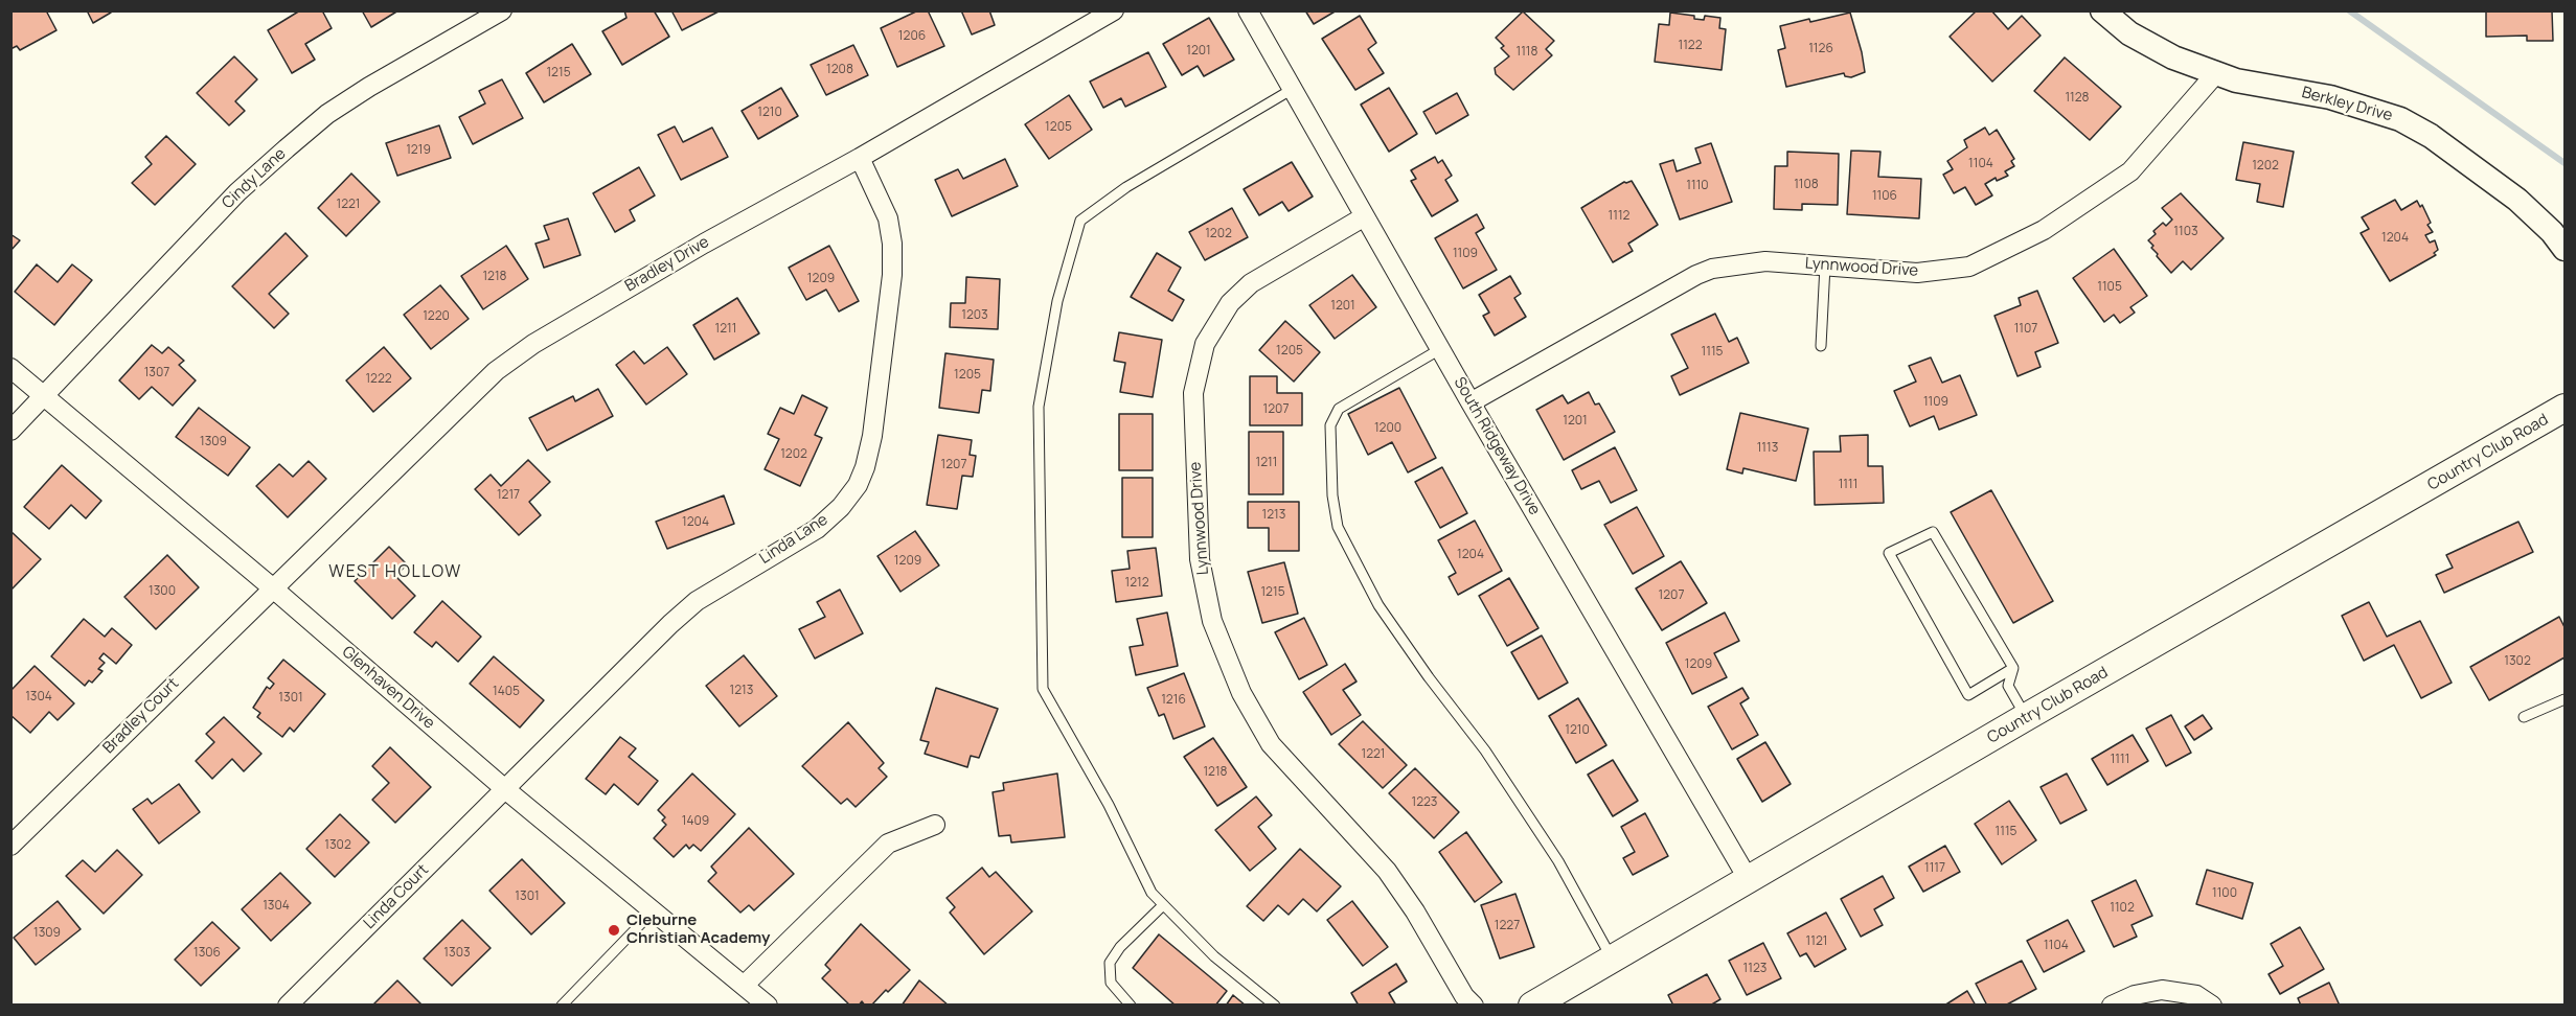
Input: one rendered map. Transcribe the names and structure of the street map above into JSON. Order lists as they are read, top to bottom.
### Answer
{
  "streets": {
    "main road": ["Country Club Road"],
    "street": [
      "Berkley Drive",
      "Cindy Lane",
      "Bradley Drive",
      "Lynnwood Drive",
      "South Ridgeway Drive",
      "Linda Lane",
      "Glenhaven Drive",
      "Bradley Court",
      "Linda Court"
    ]
  },
  "crossings": [
    ["Berkley Drive", "Lynnwood Drive"],
    ["Cindy Lane", "Glenhaven Drive"],
    ["Bradley Drive", "Linda Lane"],
    ["Bradley Drive", "Glenhaven Drive"],
    ["Bradley Drive", "Bradley Court"],
    ["Lynnwood Drive", "South Ridgeway Drive"],
    ["South Ridgeway Drive", "Country Club Road"],
    ["Linda Lane", "Glenhaven Drive"],
    ["Linda Lane", "Linda Court"],
    ["Glenhaven Drive", "Bradley Court"],
    ["Glenhaven Drive", "Linda Court"]
  ],
  "districts": ["WEST HOLLOW"],
  "places": ["Cleburne Christian Academy"],
  "house_numbers": [
    "1206",
    "1122",
    "1126",
    "1201",
    "1118",
    "1208",
    "1215",
    "1128",
    "1210",
    "1205",
    "1219",
    "1104",
    "1202",
    "1108",
    "1110",
    "1106",
    "1221",
    "1112",
    "1103",
    "1202",
    "1204",
    "1109",
    "1218",
    "1209",
    "1105",
    "1201",
    "1203",
    "1220",
    "1211",
    "1107",
    "1205",
    "1115",
    "1307",
    "1205",
    "1222",
    "1109",
    "1207",
    "1201",
    "1200",
    "1309",
    "1113",
    "1202",
    "1211",
    "1207",
    "1111",
    "1217",
    "1213",
    "1204",
    "1204",
    "1209",
    "1212",
    "1300",
    "1215",
    "1207",
    "1302",
    "1209",
    "1213",
    "1405",
    "1304",
    "1301",
    "1216",
    "1210",
    "1221",
    "1111",
    "1218",
    "1223",
    "1409",
    "1115",
    "1302",
    "1117",
    "1100",
    "1301",
    "1304",
    "1102",
    "1227",
    "1309",
    "1121",
    "1104",
    "1306",
    "1303",
    "1123"
  ]
}
